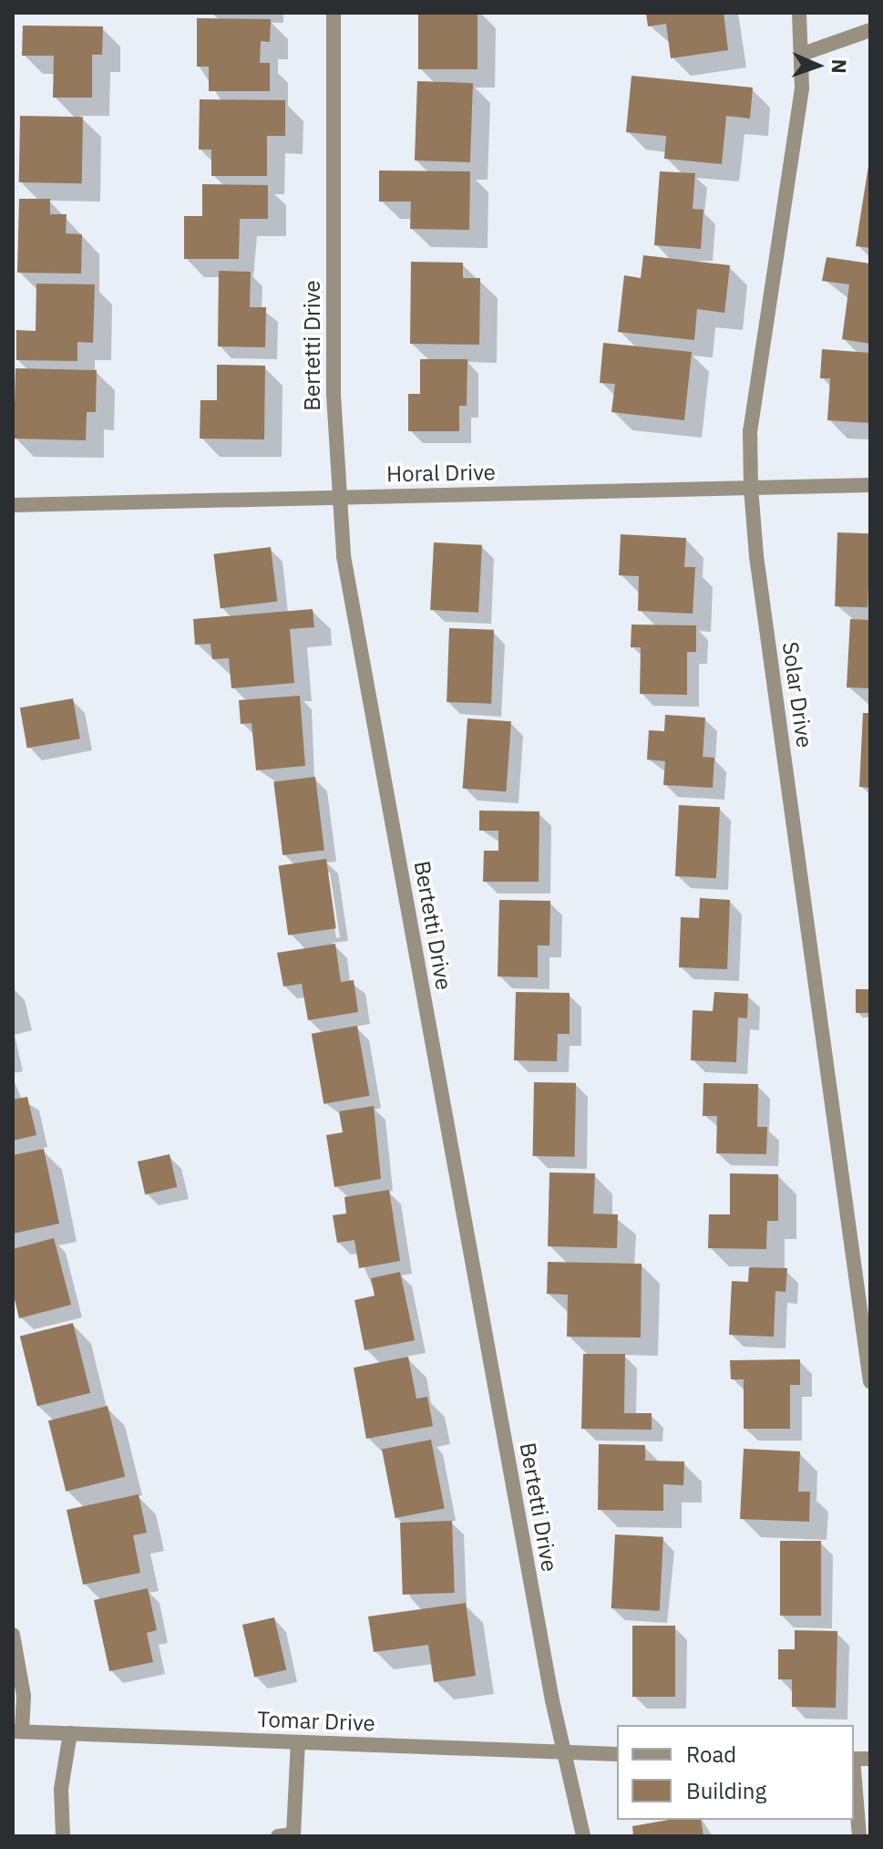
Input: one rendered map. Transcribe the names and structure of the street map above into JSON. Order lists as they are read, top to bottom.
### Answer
{
  "streets": {
    "street": [
      "Bertetti Drive",
      "Horal Drive",
      "Solar Drive",
      "Tomar Drive"
    ]
  },
  "crossings": [
    ["Bertetti Drive", "Horal Drive"],
    ["Bertetti Drive", "Tomar Drive"],
    ["Horal Drive", "Solar Drive"]
  ],
  "legend": ["Road", "Building"],
  "north": "right"
}
